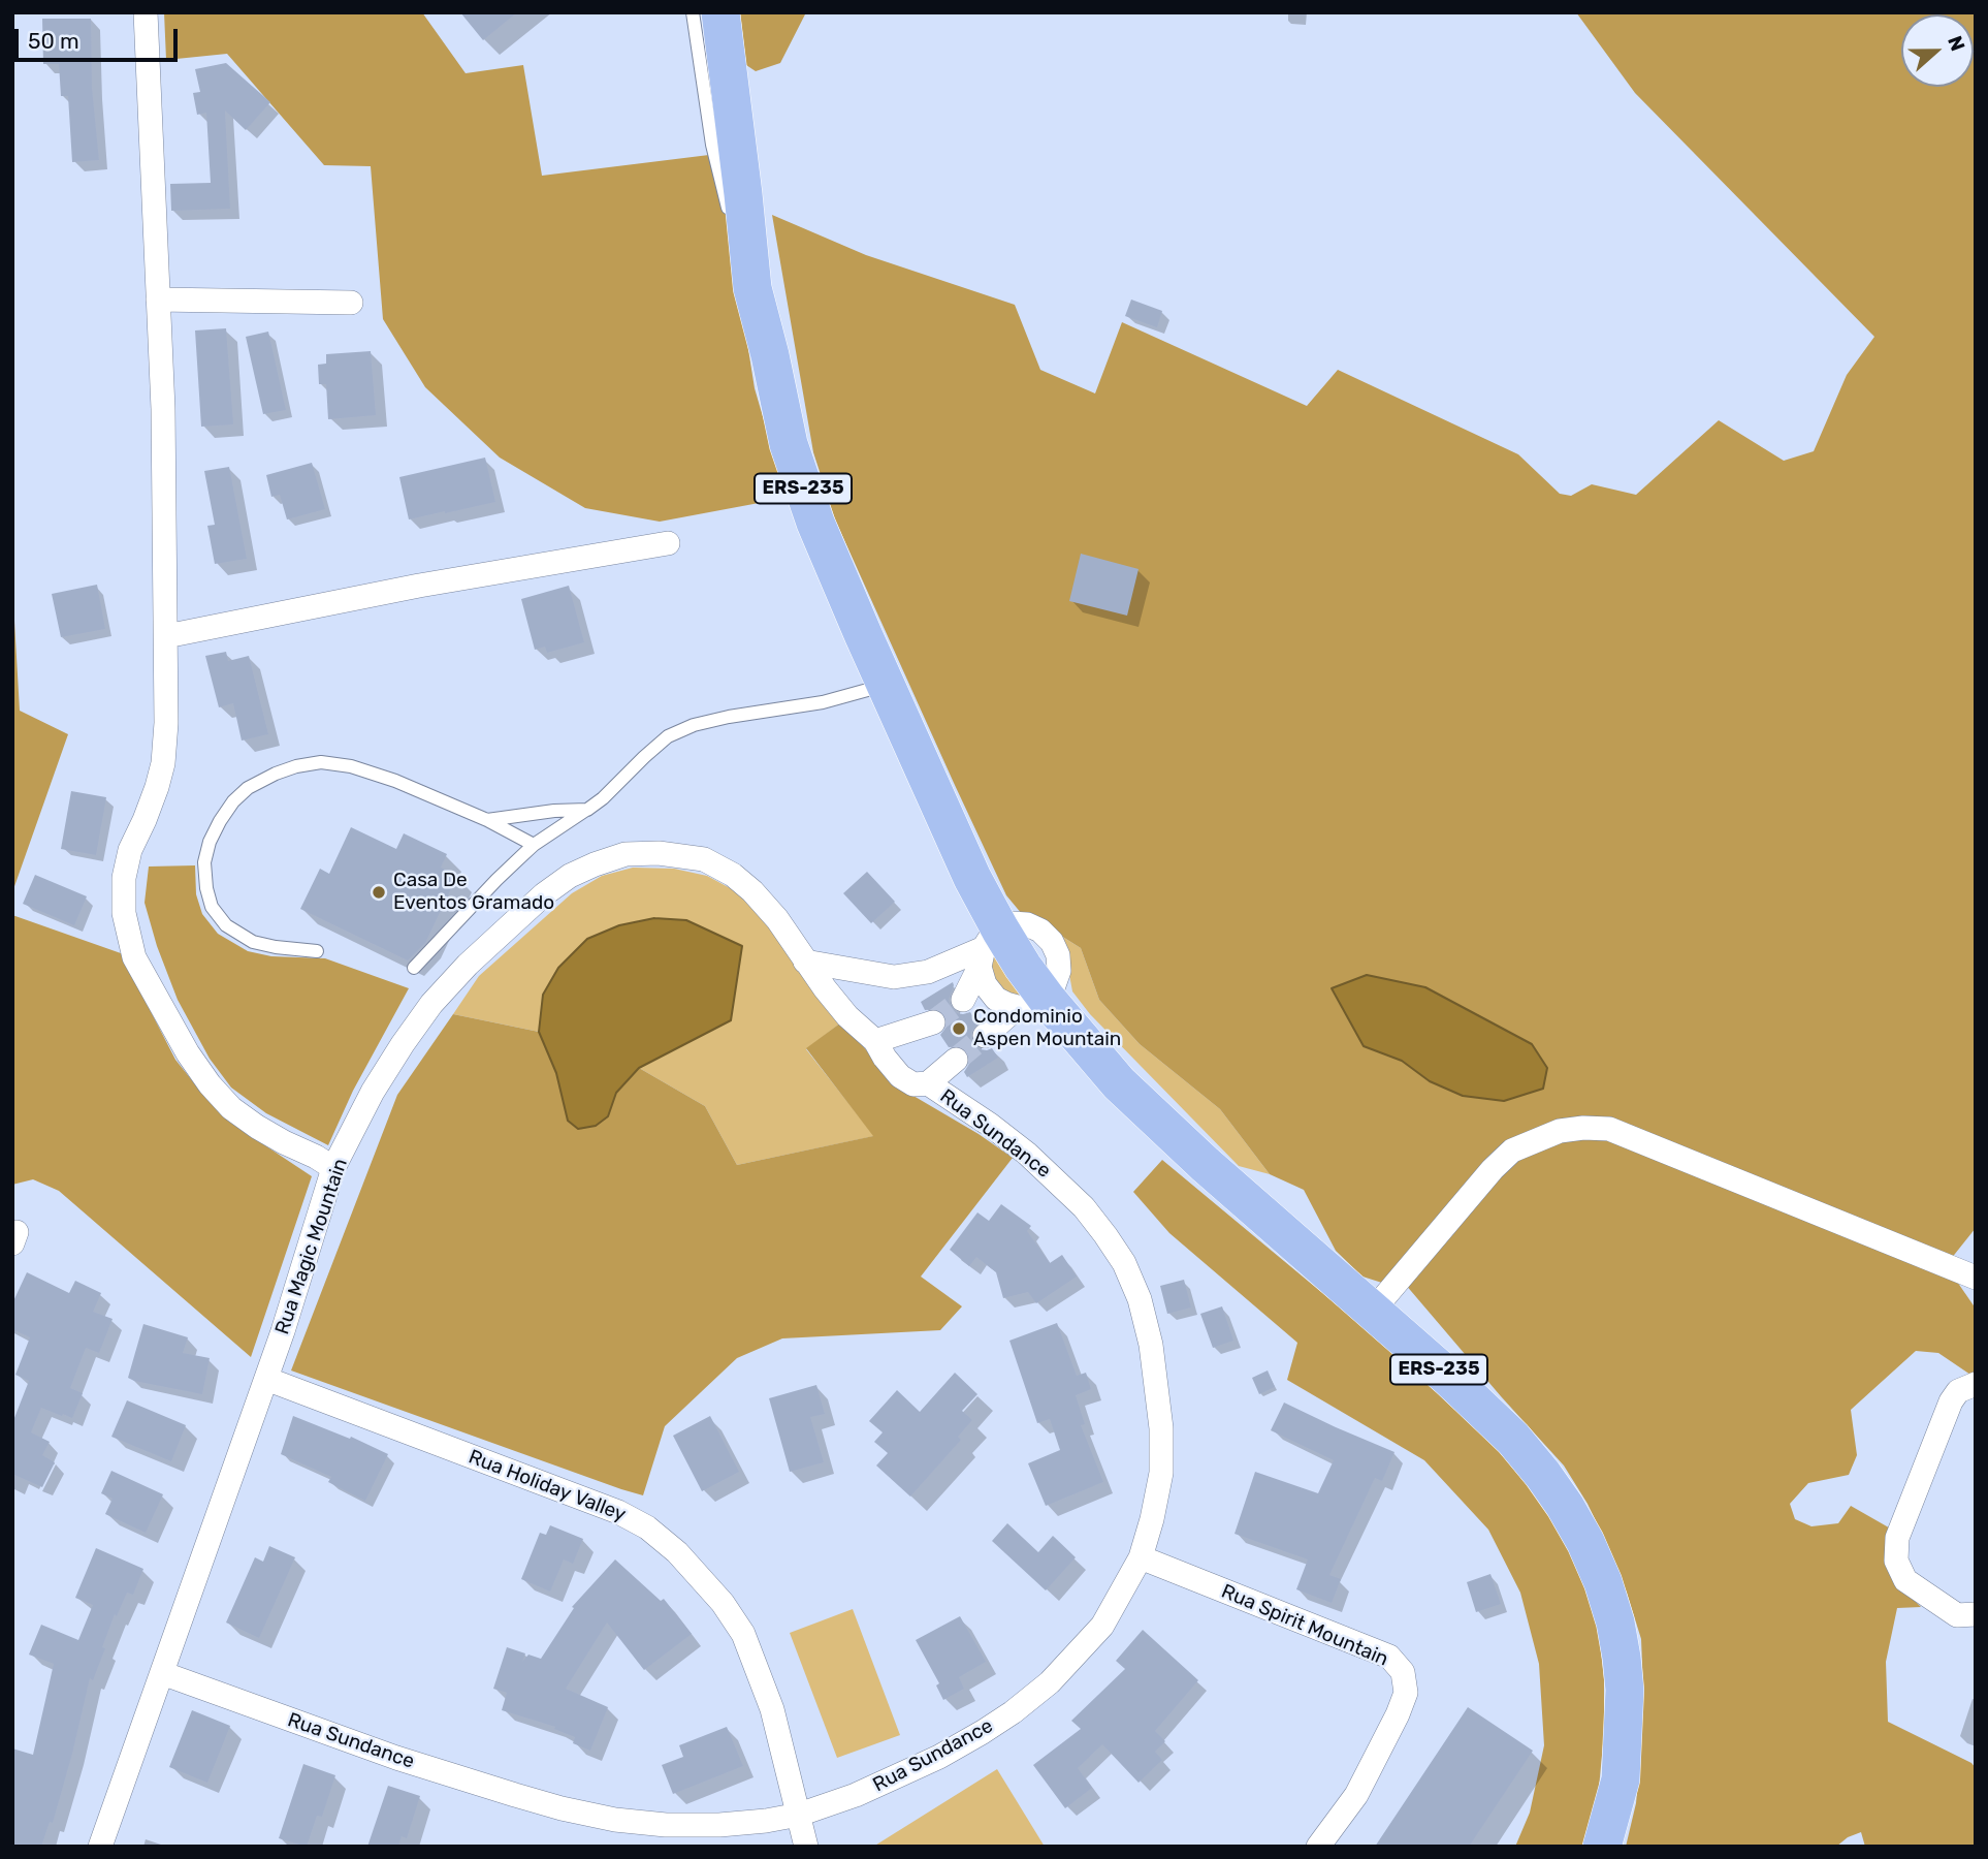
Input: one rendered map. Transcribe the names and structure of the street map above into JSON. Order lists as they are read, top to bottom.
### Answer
{
  "streets": {
    "main road": ["ERS-235"],
    "street": [
      "Rua Sundance",
      "Rua Magic Mountain",
      "Rua Holiday Valley",
      "Rua Spirit Mountain"
    ]
  },
  "crossings": [
    ["Rua Sundance", "Rua Magic Mountain"],
    ["Rua Sundance", "Rua Holiday Valley"],
    ["Rua Sundance", "Rua Spirit Mountain"],
    ["Rua Magic Mountain", "Rua Holiday Valley"]
  ],
  "places": ["Casa De Eventos Gramado", "Condominio Aspen Mountain"],
  "scale_bar": "50 m",
  "north": "right"
}
